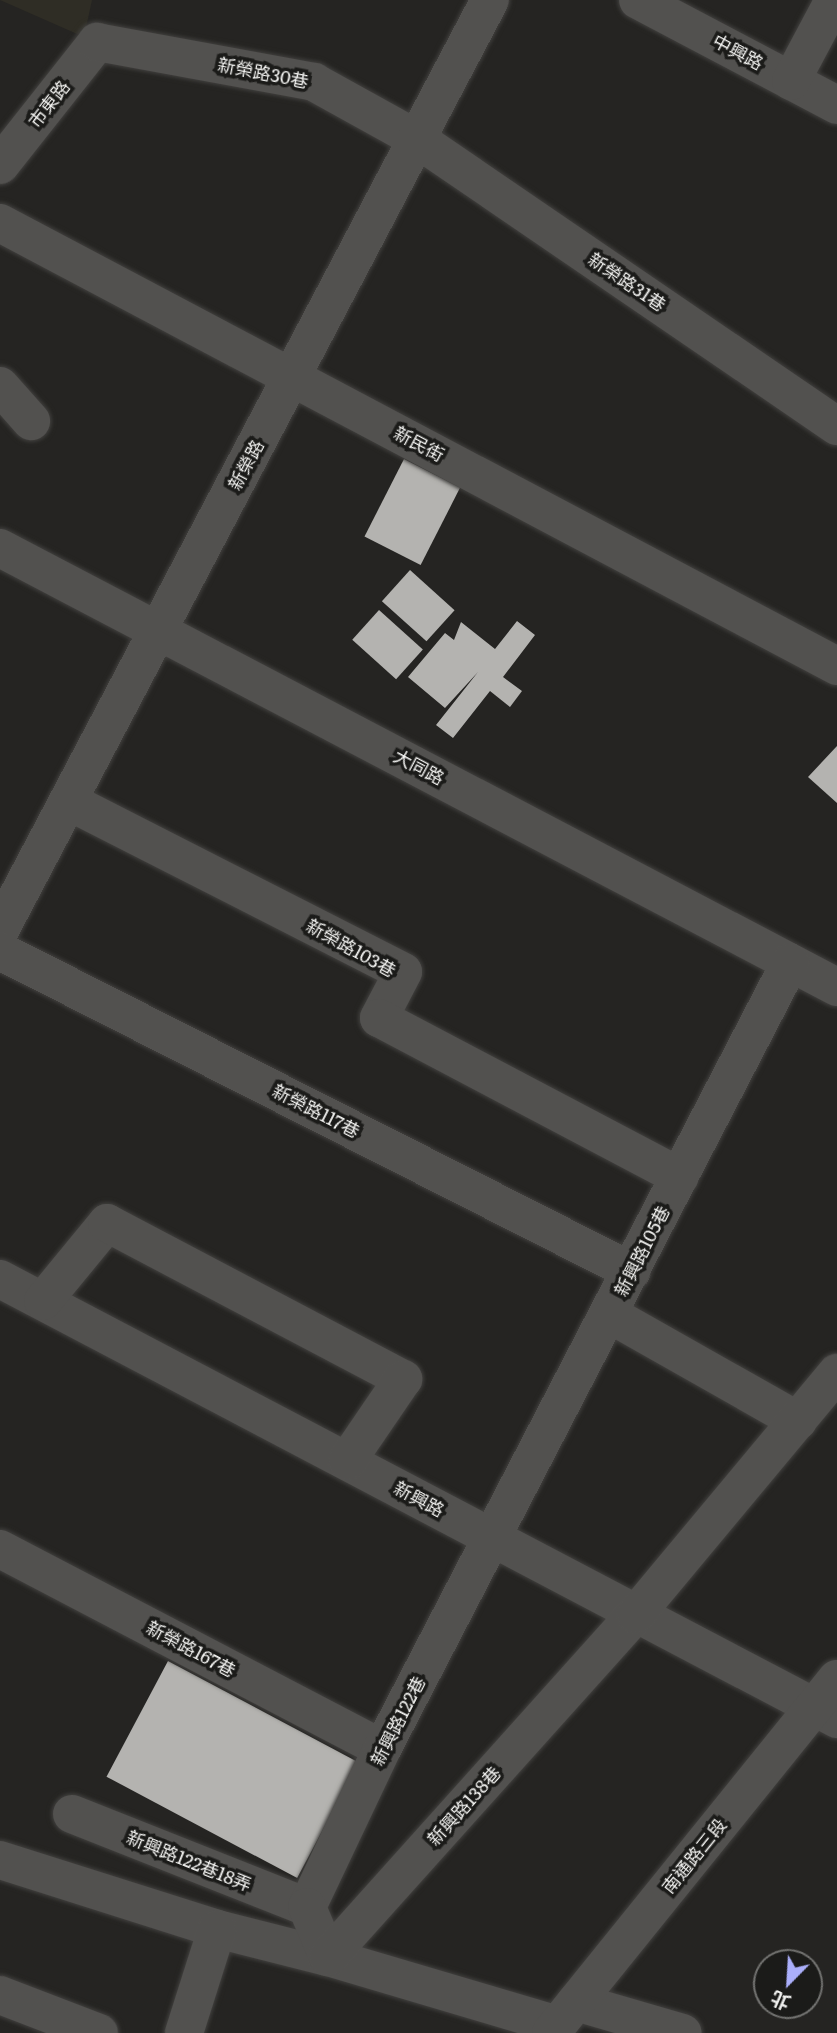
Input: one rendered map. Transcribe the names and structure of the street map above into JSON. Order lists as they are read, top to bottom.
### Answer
{
  "streets": {
    "street": [
      "中興路",
      "新榮路30巷",
      "市東路",
      "新榮路31巷",
      "新民街",
      "新榮路",
      "大同路",
      "新榮路103巷",
      "新榮路117巷",
      "新興路105巷",
      "新興路",
      "新榮路167巷",
      "新興路122巷",
      "新興路138巷",
      "南通路三段",
      "新興路122巷18弄"
    ]
  },
  "crossings": [
    ["新榮路30巷", "市東路"],
    ["新榮路30巷", "新榮路31巷"],
    ["新榮路30巷", "新榮路"],
    ["新榮路31巷", "新榮路"],
    ["新民街", "新榮路"],
    ["新榮路", "大同路"],
    ["新榮路", "新榮路103巷"],
    ["大同路", "新興路105巷"],
    ["新榮路103巷", "新興路105巷"],
    ["新榮路117巷", "新興路105巷"],
    ["新興路105巷", "新興路"],
    ["新興路105巷", "新興路122巷"],
    ["新興路", "新興路122巷"],
    ["新興路", "新興路138巷"],
    ["新興路", "南通路三段"],
    ["新榮路167巷", "新興路122巷"],
    ["新興路122巷", "新興路122巷18弄"]
  ],
  "north": "bottom left"
}
